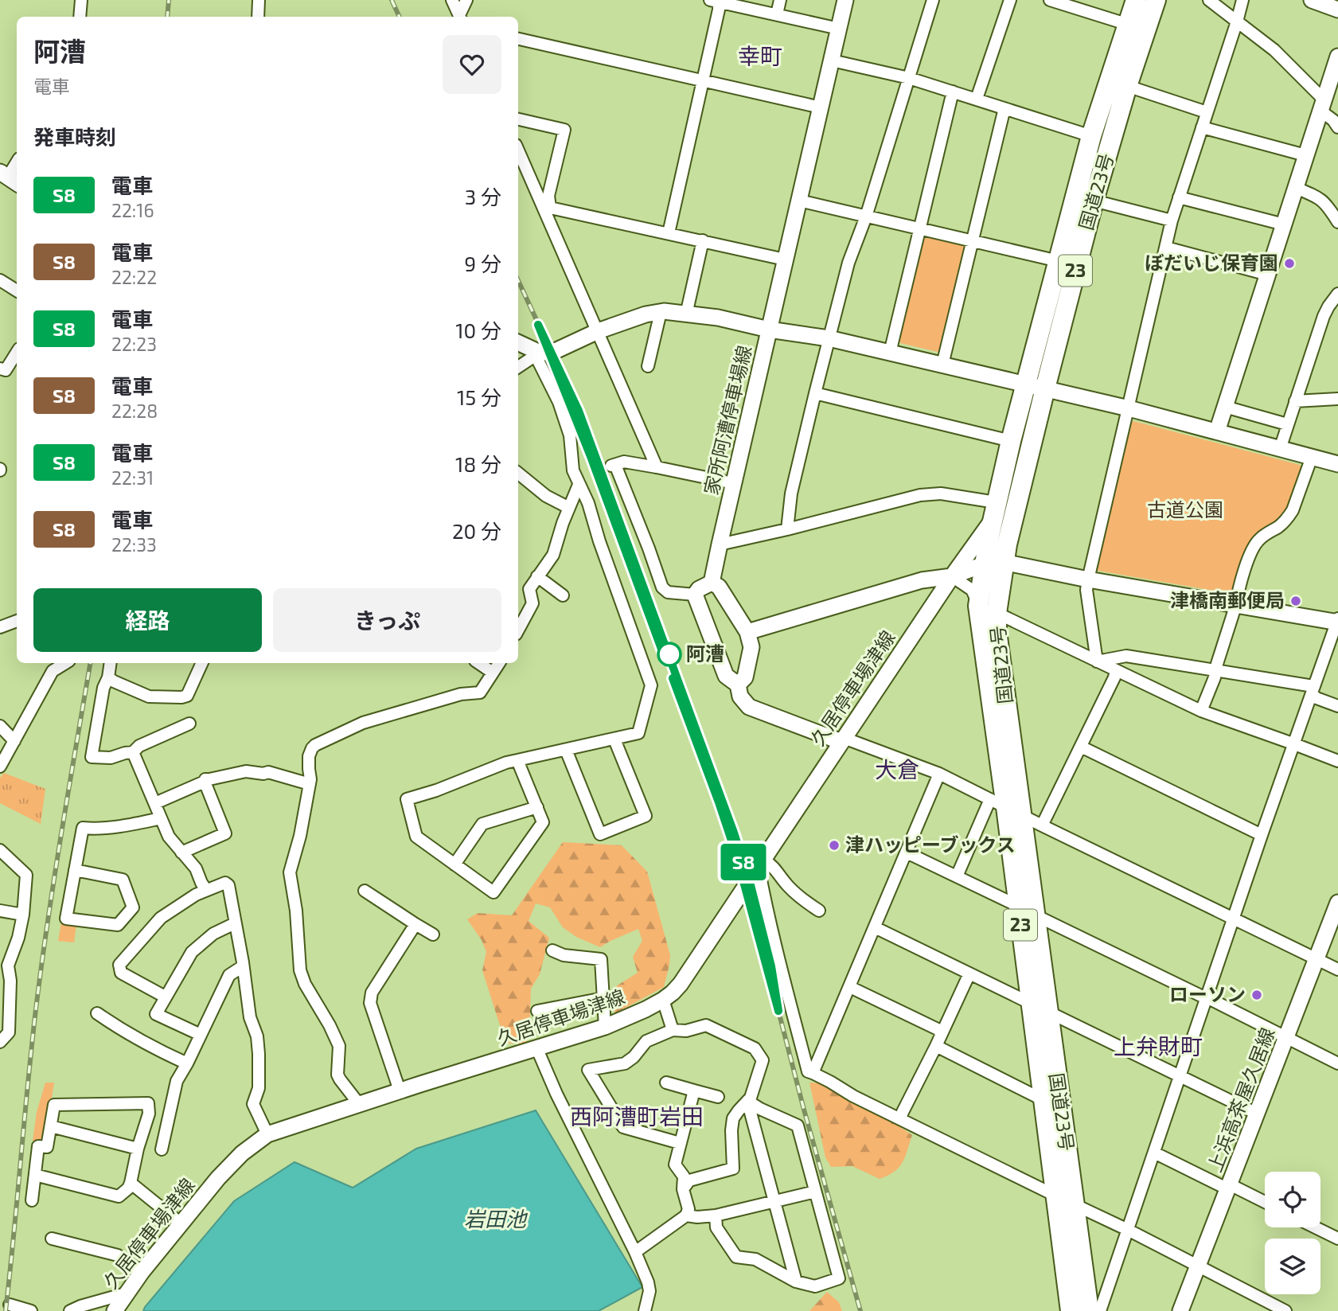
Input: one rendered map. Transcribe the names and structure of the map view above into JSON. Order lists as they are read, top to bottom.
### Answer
{
  "streets": {
    "highway": ["国道23号", "23"],
    "main road": ["家所阿漕停車場線", "久居停車場津線", "上浜高茶屋久居線"]
  },
  "crossings": [
    ["国道23号", "久居停車場津線"]
  ],
  "districts": [
    "幸町",
    "大倉",
    "上弁財町",
    "西阿漕町岩田"
  ],
  "water": ["岩田池"],
  "parks": ["古道公園"],
  "places": [
    "ぼだいじ保育園",
    "津橋南郵便局",
    "阿漕",
    "津ハッピーブックス",
    "ローソン"
  ],
  "page": {
    "on_map": "S8",
    "heading": [
      ["阿漕", "電車"],
      "発車時刻"
    ],
    "list": [
      {
        "mark": "S8",
        "name": "電車",
        "note": "22:16",
        "value": "3 分"
      },
      {
        "mark": "S8",
        "name": "電車",
        "note": "22:22",
        "value": "9 分"
      },
      {
        "mark": "S8",
        "name": "電車",
        "note": "22:23",
        "value": "10 分"
      },
      {
        "mark": "S8",
        "name": "電車",
        "note": "22:28",
        "value": "15 分"
      },
      {
        "mark": "S8",
        "name": "電車",
        "note": "22:31",
        "value": "18 分"
      },
      {
        "mark": "S8",
        "name": "電車",
        "note": "22:33",
        "value": "20 分"
      }
    ],
    "buttons": ["経路", "きっぷ"]
  }
}
